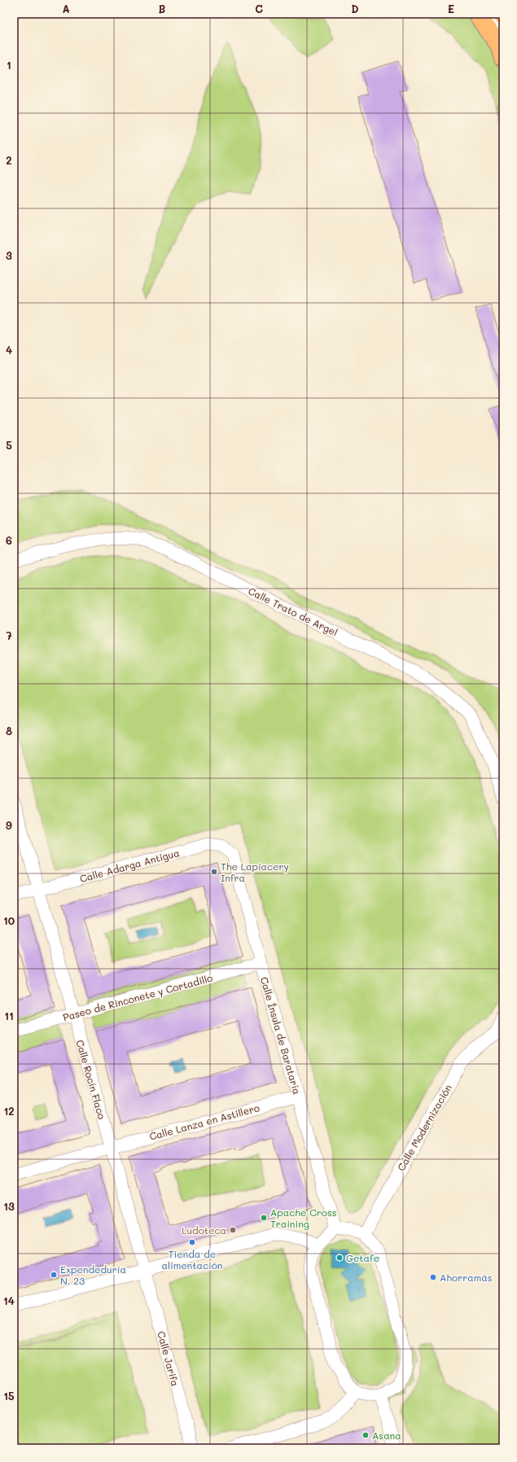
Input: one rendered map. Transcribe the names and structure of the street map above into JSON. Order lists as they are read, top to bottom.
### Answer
{
  "streets": {
    "street": [
      "Calle Trato de Argel",
      "Calle Adarga Antigua",
      "Paseo de Rinconete y Cortadillo",
      "Calle Ínsula de Barataria",
      "Calle Rocín Flaco",
      "Calle Lanza en Astillero",
      "Calle Modernización",
      "Calle Jarifa"
    ]
  },
  "crossings": [
    ["Calle Adarga Antigua", "Calle Ínsula de Barataria"],
    ["Calle Adarga Antigua", "Calle Rocín Flaco"],
    ["Paseo de Rinconete y Cortadillo", "Calle Ínsula de Barataria"],
    ["Paseo de Rinconete y Cortadillo", "Calle Rocín Flaco"],
    ["Calle Ínsula de Barataria", "Calle Lanza en Astillero"],
    ["Calle Rocín Flaco", "Calle Lanza en Astillero"],
    ["Calle Rocín Flaco", "Calle Jarifa"]
  ],
  "places": [
    "The Lapiacery Infra",
    "Apache Cross Training",
    "Ludoteca",
    "Tienda de alimentación",
    "Getafe",
    "Expendeduría N. 23",
    "Ahorramás",
    "Asana"
  ],
  "grid": {
    "columns": [
      "A",
      "B",
      "C",
      "D",
      "E"
    ],
    "rows": [
      "1",
      "2",
      "3",
      "4",
      "5",
      "6",
      "7",
      "8",
      "9",
      "10",
      "11",
      "12",
      "13",
      "14",
      "15"
    ]
  }
}
